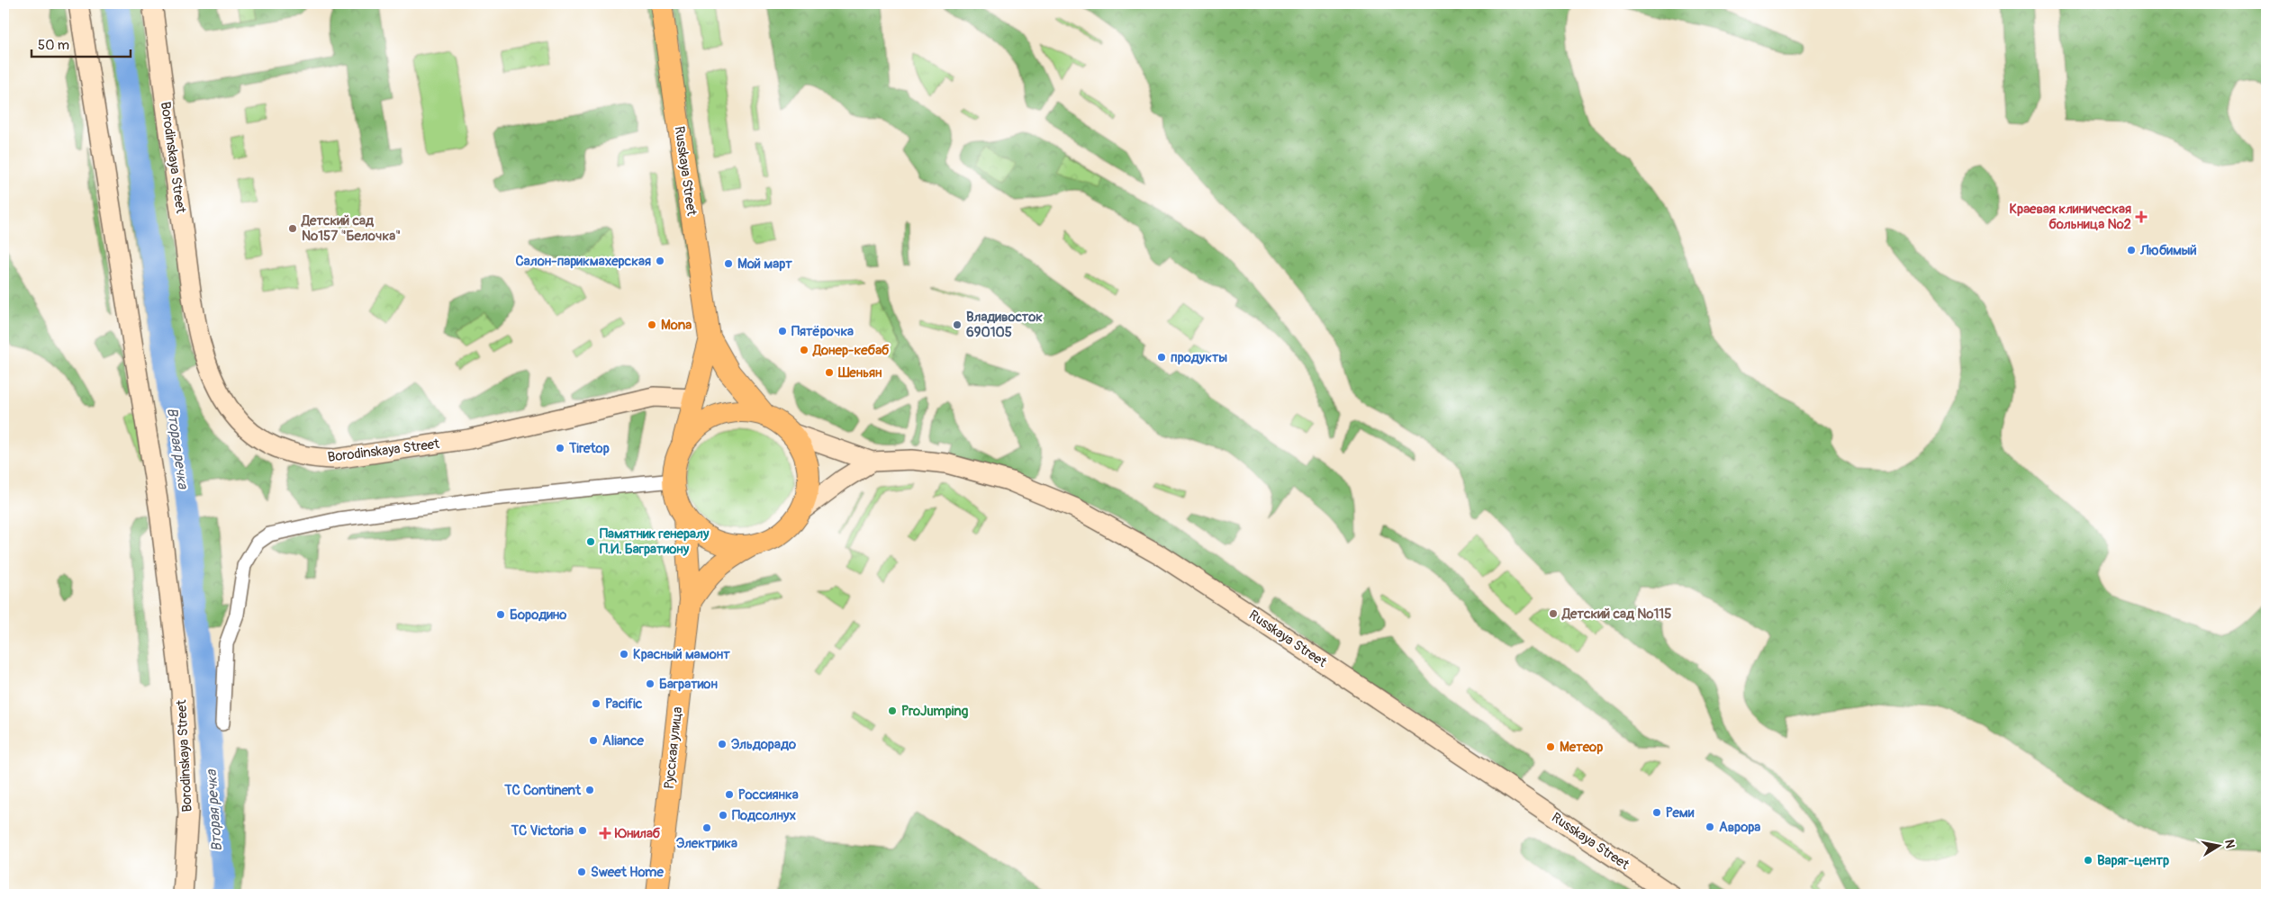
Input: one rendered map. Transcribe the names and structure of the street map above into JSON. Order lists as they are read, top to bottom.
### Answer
{
  "streets": {
    "main road": ["Borodinskaya Street", "Russkaya Street", "Русская улица"]
  },
  "crossings": [
    ["Borodinskaya Street", "Russkaya Street"],
    ["Russkaya Street", "Русская улица"]
  ],
  "water": ["Вторая речка"],
  "places": {
    "health": ["Краевая клиническая больница №2", "Юнилаб"],
    "other": [
      "Детский сад №157 \"Белочка\"",
      "Любимый",
      "Салон-парикмахерская",
      "Мой март",
      "Mona",
      "Владивосток 690105",
      "Пятёрочка",
      "Донер-кебаб",
      "продукты",
      "Шеньян",
      "Tiretop",
      "Памятник генералу П.И. Багратиону",
      "Детский сад №115",
      "Бородино",
      "Красный мамонт",
      "Багратион",
      "Pacific",
      "ProJumping",
      "Aliance",
      "Эльдорадо",
      "Метеор",
      "TC Continent",
      "Россиянка",
      "Реми",
      "Подсолнух",
      "Аврора",
      "Электрика",
      "TC Victoria",
      "Варяг-центр",
      "Sweet Home"
    ]
  },
  "scale_bar": "50 m",
  "north": "right"
}
